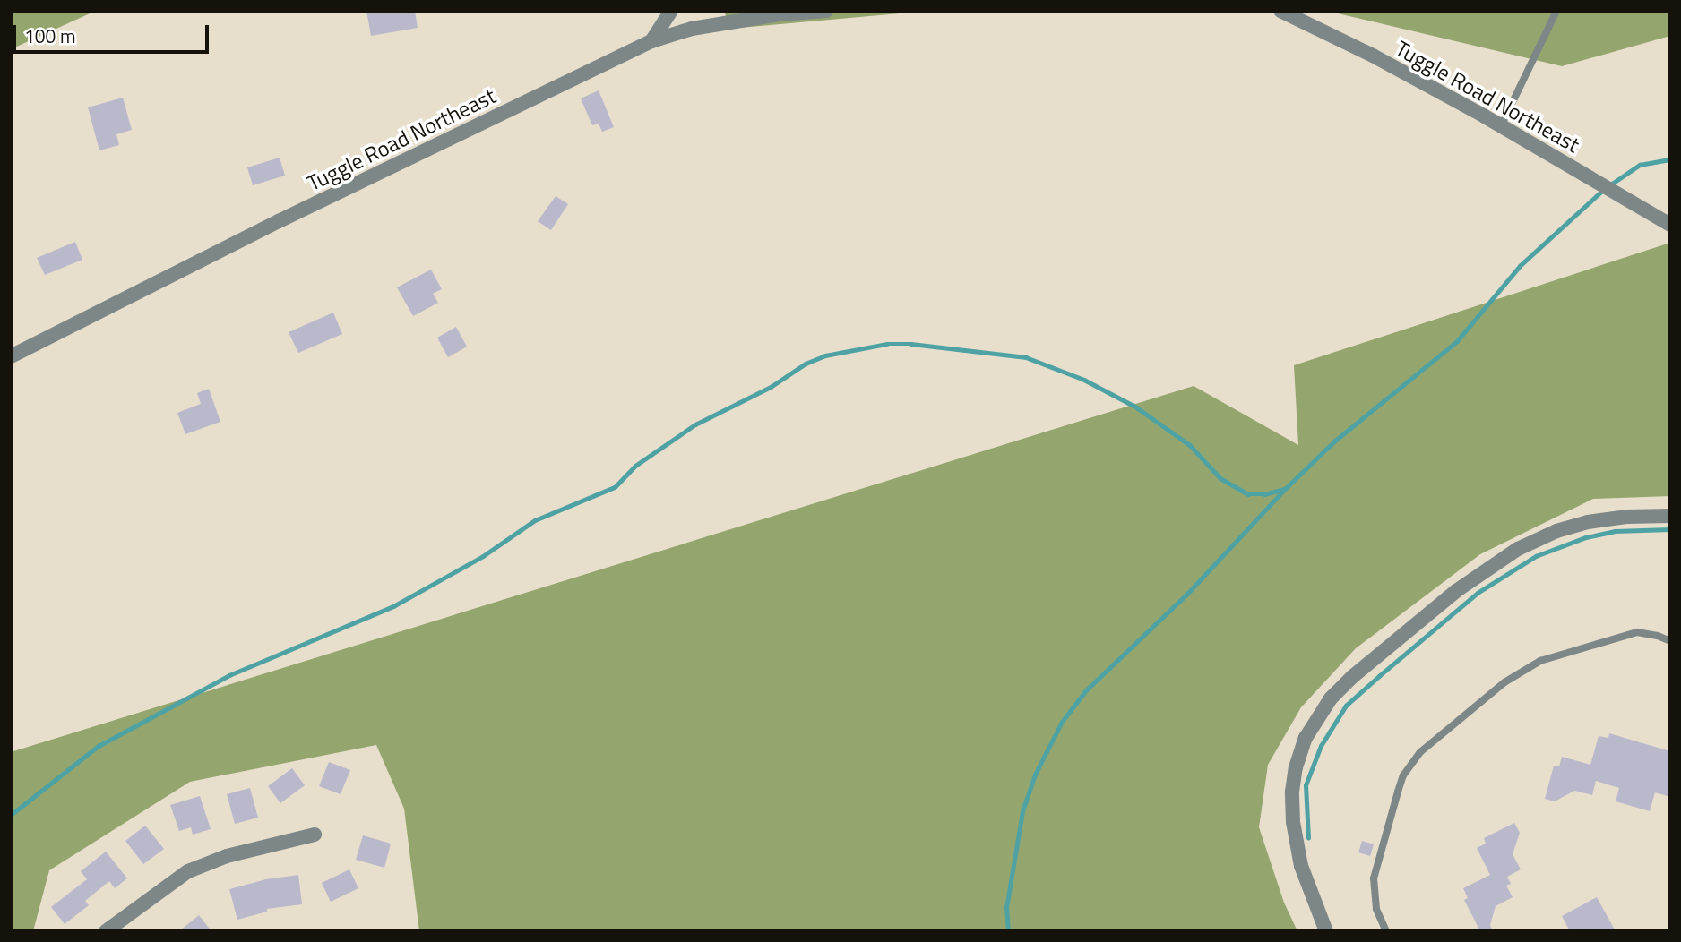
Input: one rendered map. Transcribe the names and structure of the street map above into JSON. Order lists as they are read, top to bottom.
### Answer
{
  "streets": {
    "street": ["Tuggle Road Northeast"]
  },
  "scale_bar": "100 m"
}
